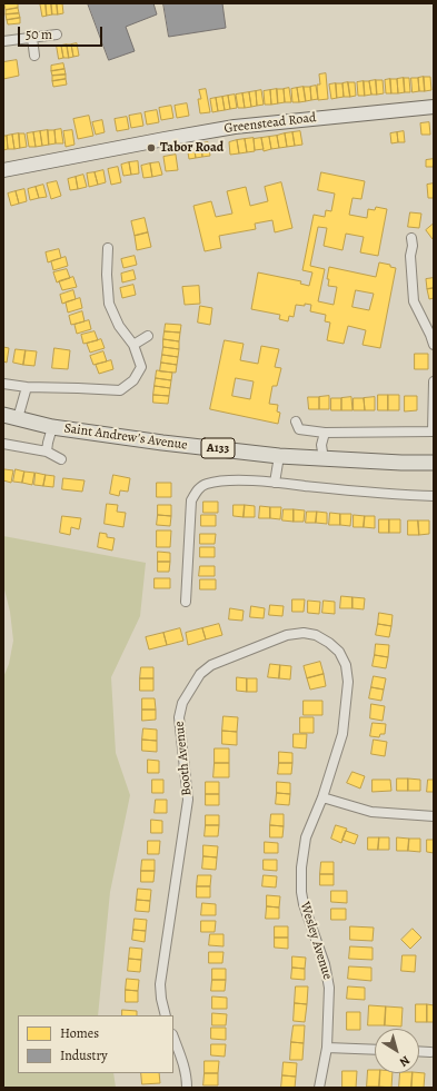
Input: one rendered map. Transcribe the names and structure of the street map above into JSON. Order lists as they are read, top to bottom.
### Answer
{
  "streets": {
    "main road": ["Saint Andrew's Avenue", "A133"],
    "street": ["Greenstead Road", "Booth Avenue", "Wesley Avenue"]
  },
  "crossings": [
    ["Booth Avenue", "Wesley Avenue"]
  ],
  "places": ["Tabor Road"],
  "legend": ["Homes", "Industry"],
  "scale_bar": "50 m",
  "north": "bottom right"
}
